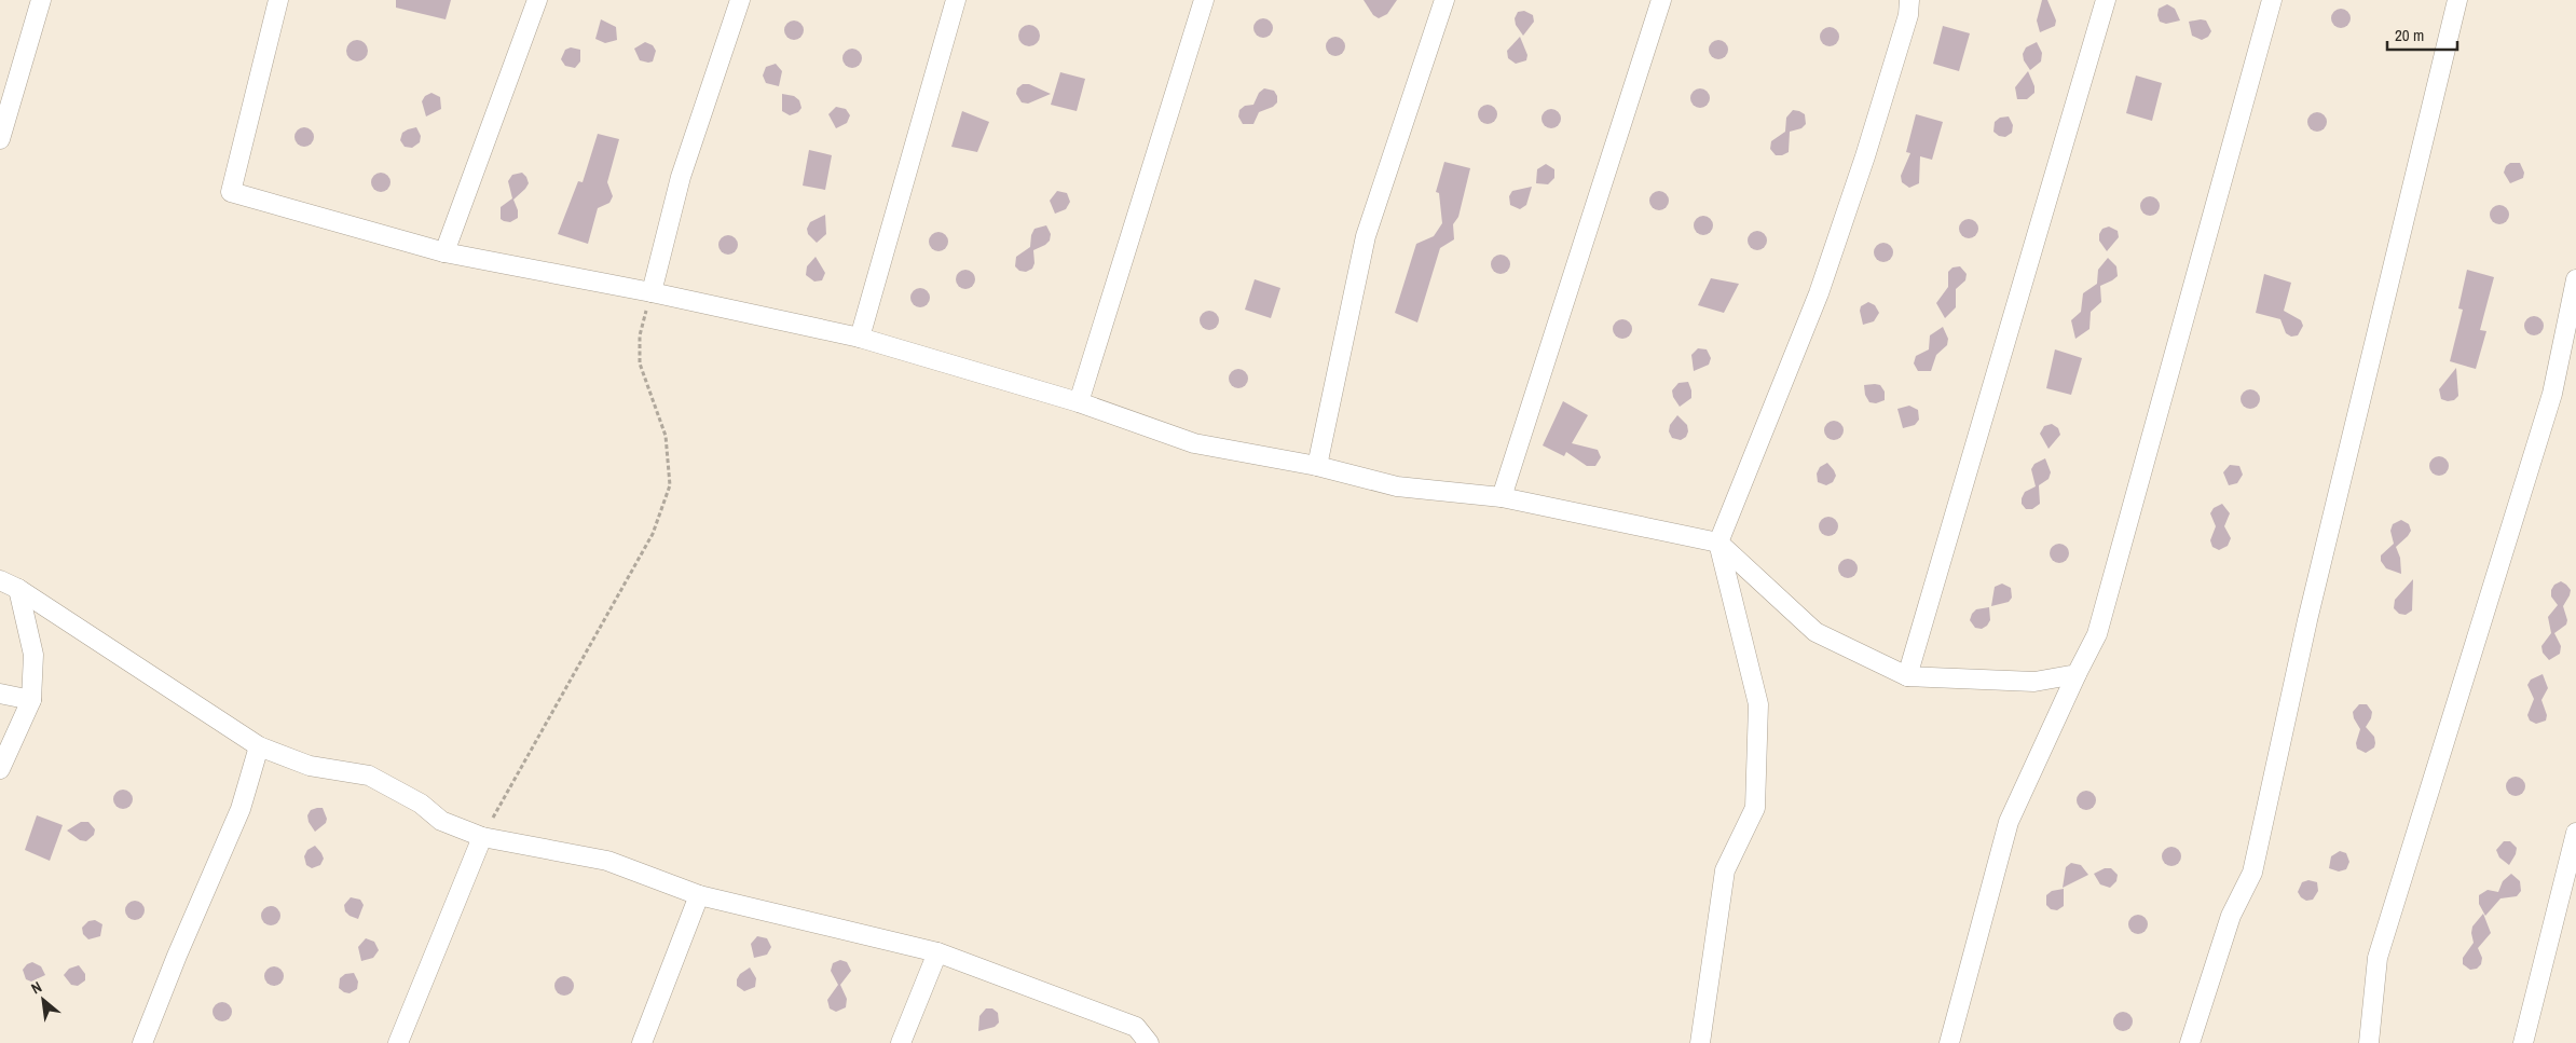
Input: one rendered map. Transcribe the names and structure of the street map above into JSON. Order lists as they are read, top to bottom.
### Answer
{
  "scale_bar": "20 m",
  "north": "top left"
}
